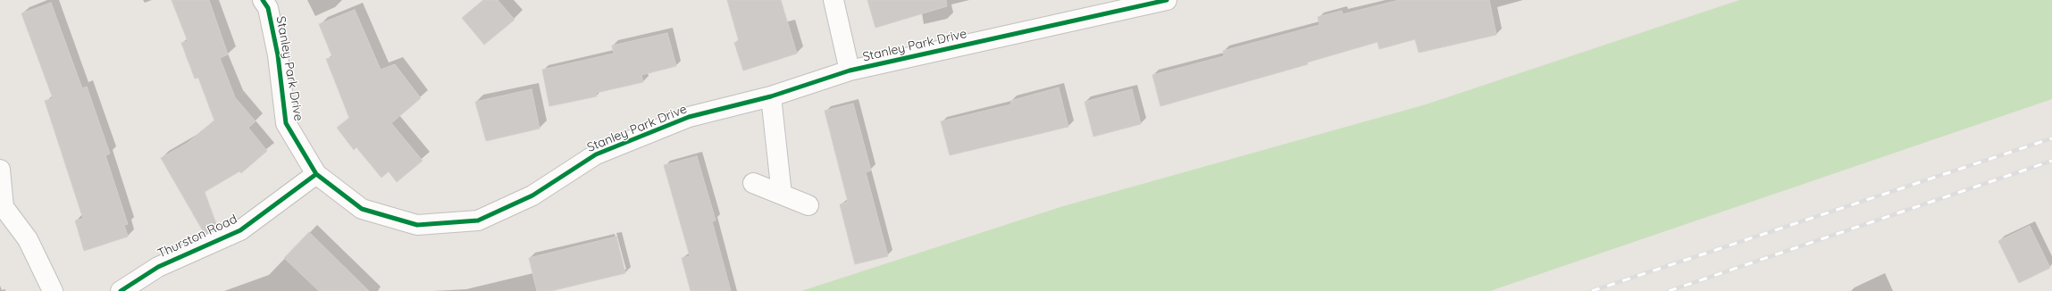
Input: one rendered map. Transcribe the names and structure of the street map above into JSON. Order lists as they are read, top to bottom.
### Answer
{
  "streets": {
    "street": ["Stanley Park Drive", "Thurston Road"]
  },
  "crossings": [
    ["Stanley Park Drive", "Thurston Road"]
  ]
}
